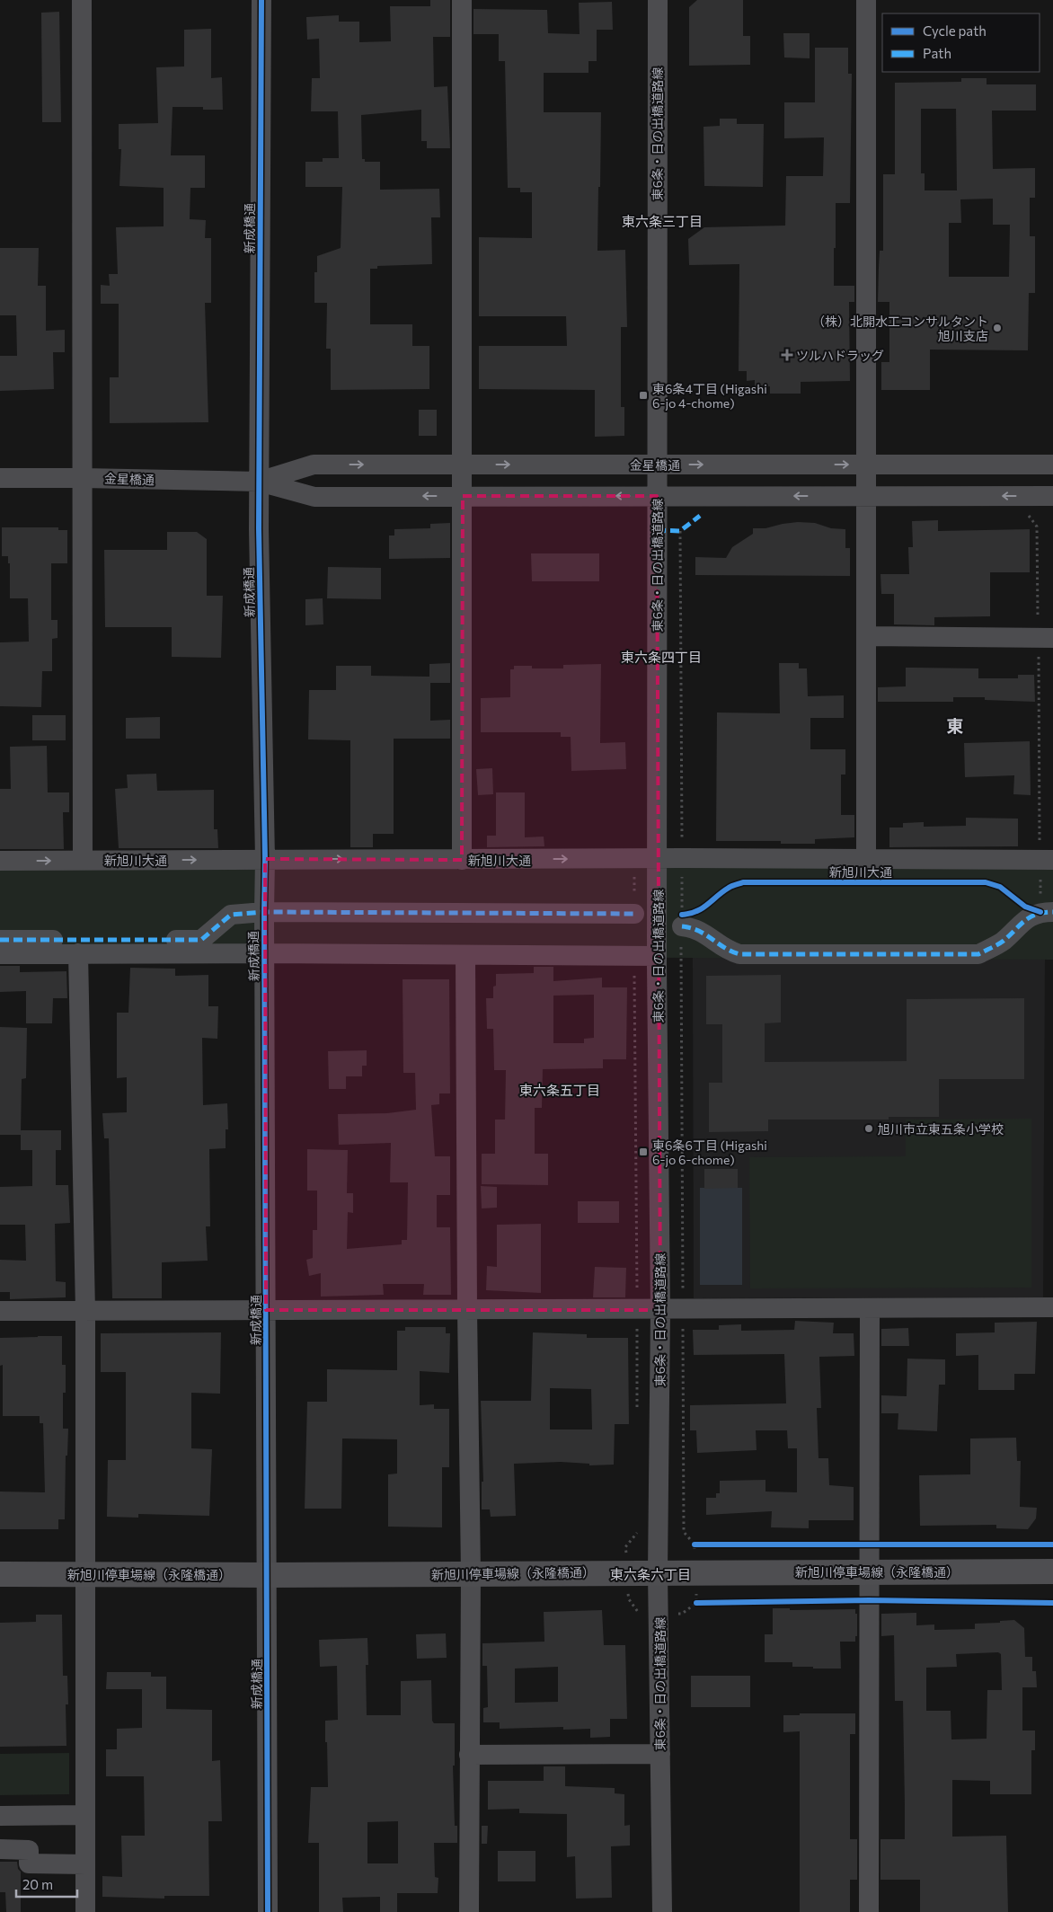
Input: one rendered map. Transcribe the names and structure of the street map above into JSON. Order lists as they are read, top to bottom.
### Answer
{
  "streets": {
    "main road": ["新旭川停車場線（永隆橋通）"],
    "street": [
      "東6条・日の出橋道路線",
      "新成橋通",
      "金星橋通",
      "新旭川大通"
    ]
  },
  "crossings": [
    ["東6条・日の出橋道路線", "金星橋通"],
    ["東6条・日の出橋道路線", "新旭川大通"],
    ["東6条・日の出橋道路線", "新旭川停車場線（永隆橋通）"],
    ["新成橋通", "金星橋通"],
    ["新成橋通", "新旭川大通"],
    ["新成橋通", "新旭川停車場線（永隆橋通）"]
  ],
  "districts": [
    "東六条三丁目",
    "東六条四丁目",
    "東",
    "東六条五丁目",
    "東六条六丁目"
  ],
  "places": {
    "other": ["（株）北開水工コンサルタント 旭川支店", "旭川市立東五条小学校"],
    "health": ["ツルハドラッグ"],
    "transit": ["東6条4丁目 (Higashi 6-jo 4-chome)", "東6条6丁目 (Higashi 6-jo 6-chome)"]
  },
  "legend": ["Cycle path", "Path"],
  "scale_bar": "20 m"
}
